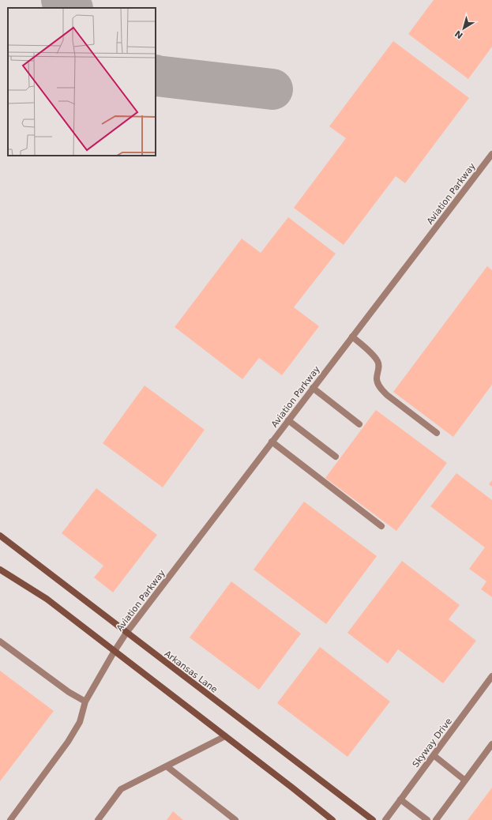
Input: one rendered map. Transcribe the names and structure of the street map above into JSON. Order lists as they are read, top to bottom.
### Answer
{
  "streets": {
    "main road": ["Arkansas Lane"],
    "street": ["Aviation Parkway", "Skyway Drive"]
  },
  "crossings": [
    ["Aviation Parkway", "Arkansas Lane"]
  ],
  "north": "bottom left"
}
